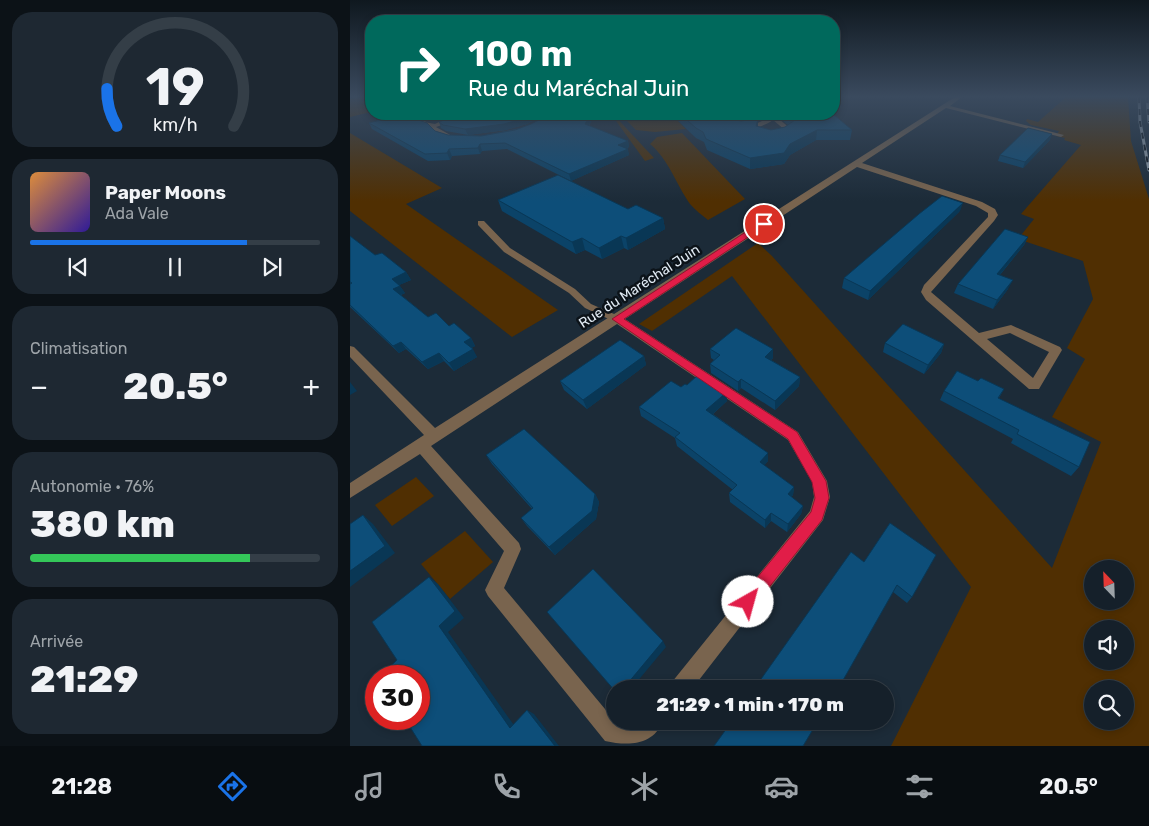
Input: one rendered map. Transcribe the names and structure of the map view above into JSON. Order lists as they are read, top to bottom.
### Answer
{
  "streets": {
    "street": ["Rue du Maréchal Juin"]
  },
  "north": "top left",
  "page": {
    "turn": ["100 m", "Rue du Maréchal Juin"],
    "song": ["Paper Moons", "Ada Vale"],
    "tile": [
      "Climatisation",
      ["Autonomie · 76%", "380 km"],
      ["Arrivée", "21:29"]
    ],
    "heat": ["−", "20.5°", "+"],
    "limit": "30",
    "trip": "21:29 · 1 min · 170 m",
    "tabs": ["21:28", "20.5°"],
    "gauge": ["19", "km/h"]
  }
}
